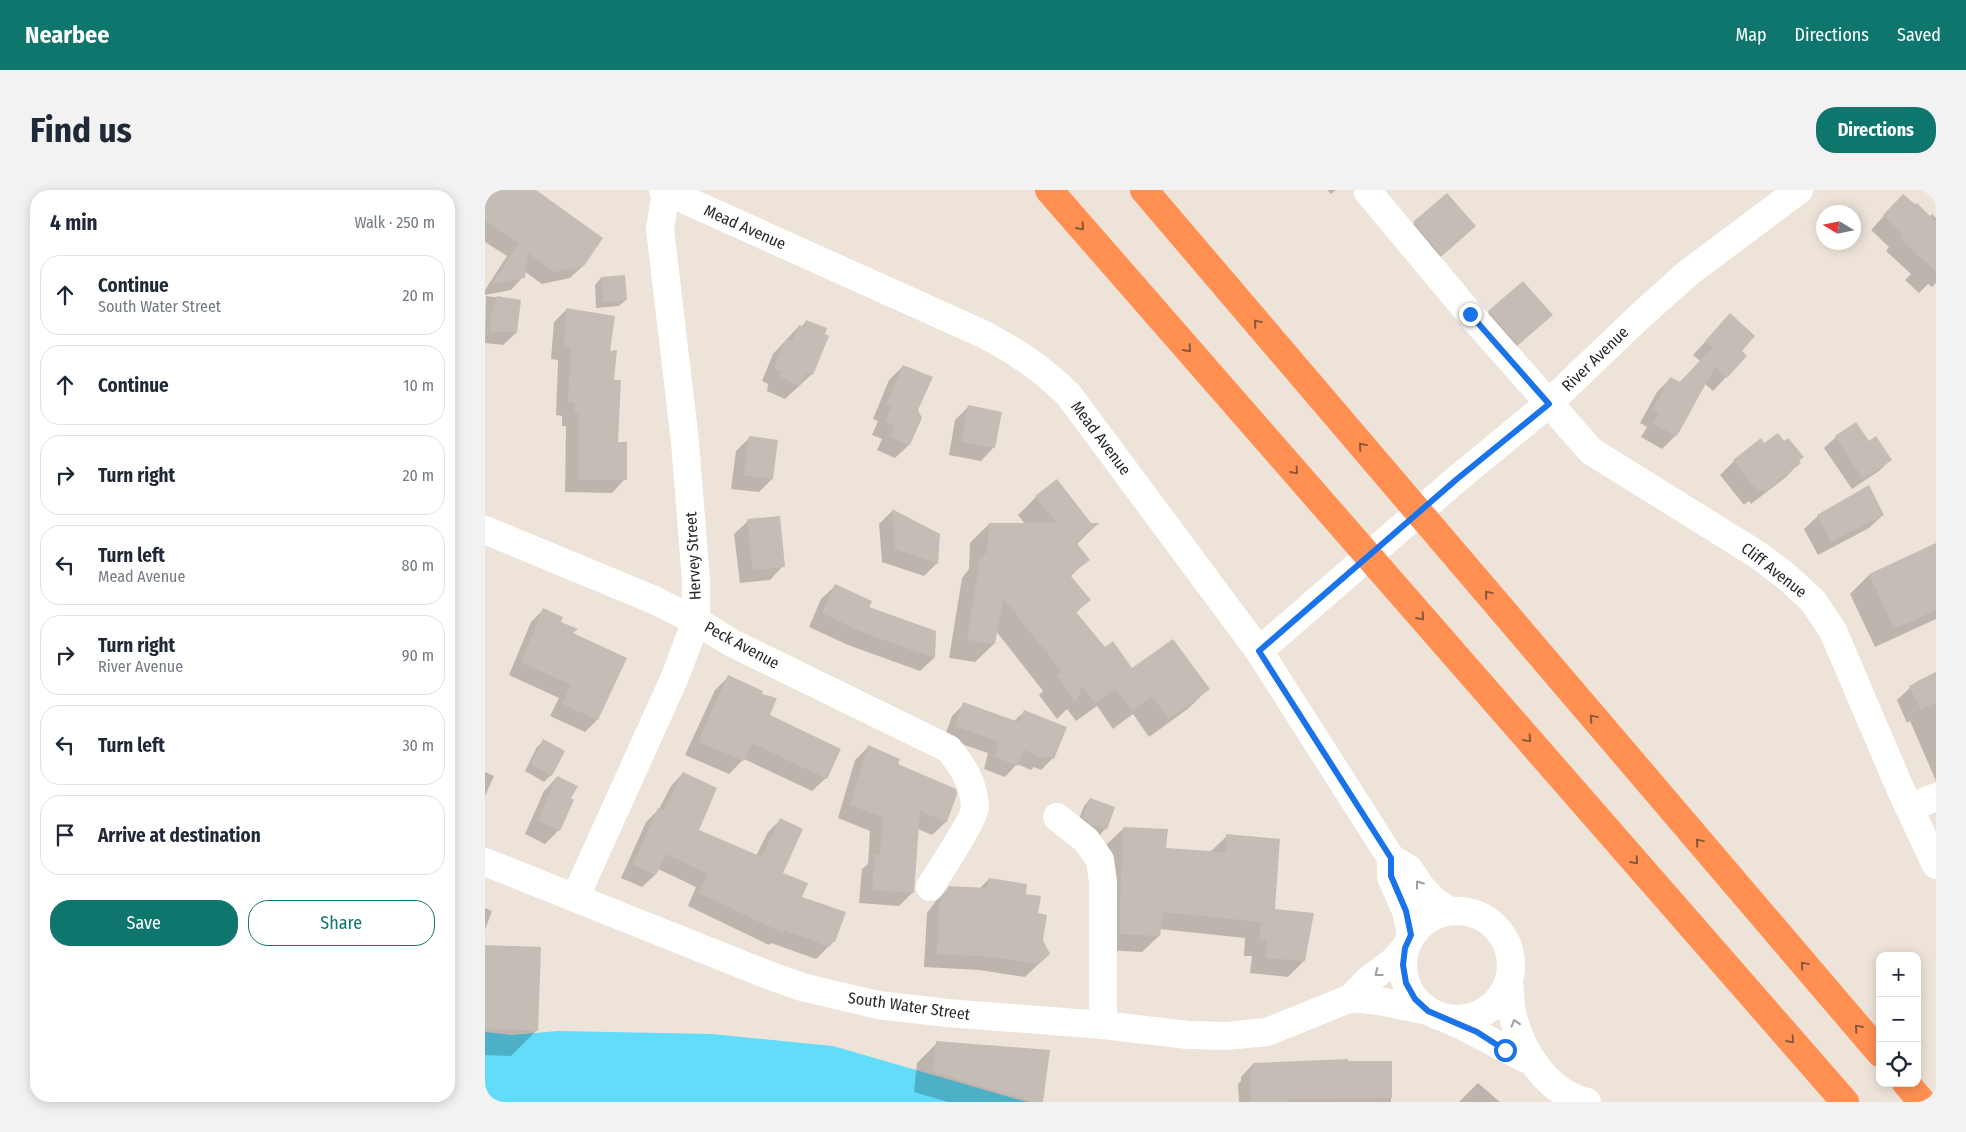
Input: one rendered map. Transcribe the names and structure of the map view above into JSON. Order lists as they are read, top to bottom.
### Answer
{
  "streets": {
    "street": [
      "Mead Avenue",
      "River Avenue",
      "Hervey Street",
      "Cliff Avenue",
      "Peck Avenue",
      "South Water Street"
    ]
  },
  "crossings": [
    ["Mead Avenue", "River Avenue"],
    ["Mead Avenue", "Hervey Street"],
    ["Mead Avenue", "South Water Street"],
    ["River Avenue", "Cliff Avenue"],
    ["Hervey Street", "Peck Avenue"],
    ["Hervey Street", "South Water Street"]
  ],
  "north": "left",
  "page": {
    "header": "Nearbee",
    "nav": ["Map", "Directions", "Saved"],
    "buttons": [
      "Directions",
      ["Save", "Share"]
    ],
    "title": "Find us",
    "heading": ["4 min", "Walk · 250 m"],
    "list": [
      ["Continue", "South Water Street", "20 m"],
      ["Continue", "10 m"],
      ["Turn right", "20 m"],
      ["Turn left", "Mead Avenue", "80 m"],
      ["Turn right", "River Avenue", "90 m"],
      ["Turn left", "30 m"],
      "Arrive at destination"
    ],
    "map_buttons": ["+", "−"]
  }
}
